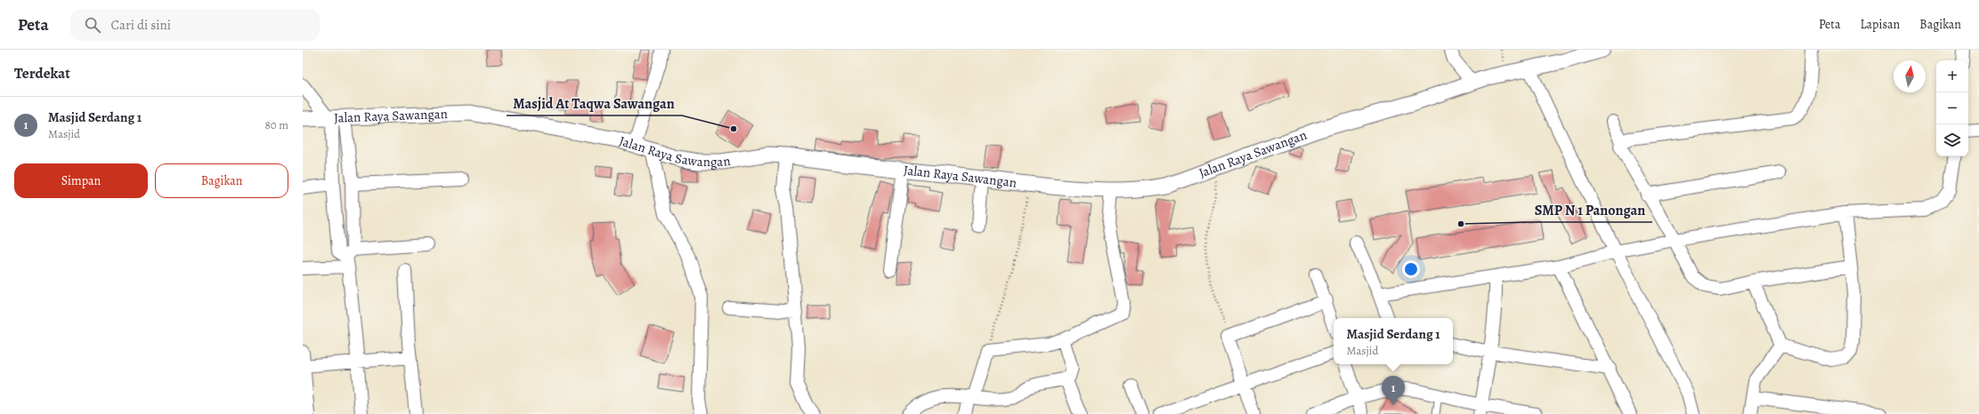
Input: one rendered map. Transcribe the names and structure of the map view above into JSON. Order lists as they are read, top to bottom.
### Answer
{
  "streets": {
    "street": ["Jalan Raya Sawangan"]
  },
  "places": ["Masjid At Taqwa Sawangan", "SMP N 1 Panongan"],
  "north": "top",
  "page": {
    "header": "Peta",
    "search": "Cari di sini",
    "nav": ["Peta", "Lapisan", "Bagikan"],
    "heading": "Terdekat",
    "map_buttons": ["+", "−"],
    "list": [
      {
        "mark": "1",
        "name": "Masjid Serdang 1",
        "note": "Masjid",
        "value": "80 m"
      }
    ],
    "buttons": ["Simpan", "Bagikan"],
    "popup": ["Masjid Serdang 1", "Masjid"],
    "pins": "1"
  }
}
